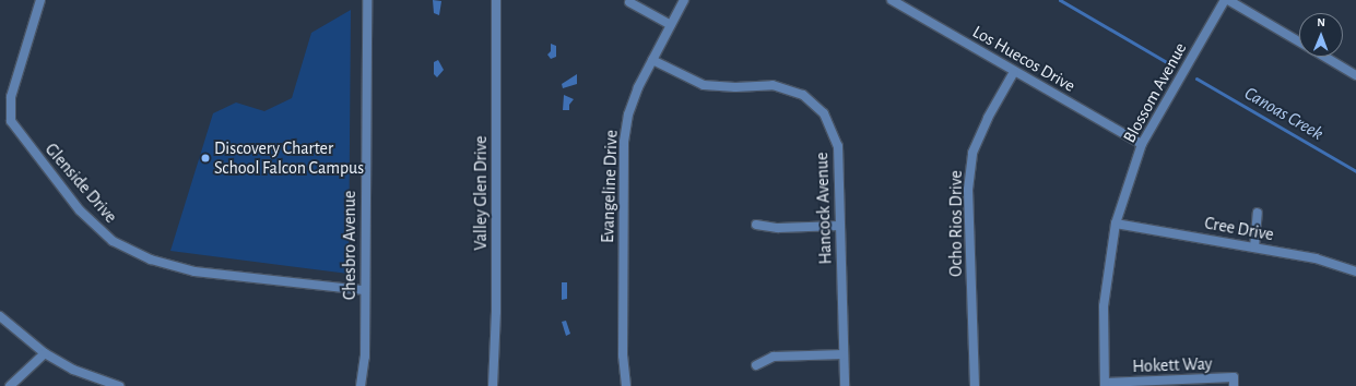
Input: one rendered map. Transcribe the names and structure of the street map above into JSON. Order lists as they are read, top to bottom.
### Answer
{
  "streets": {
    "street": [
      "Los Huecos Drive",
      "Blossom Avenue",
      "Glenside Drive",
      "Evangeline Drive",
      "Valley Glen Drive",
      "Hancock Avenue",
      "Ocho Rios Drive",
      "Cree Drive",
      "Chesbro Avenue",
      "Hokett Way"
    ]
  },
  "crossings": [
    ["Los Huecos Drive", "Blossom Avenue"],
    ["Los Huecos Drive", "Ocho Rios Drive"],
    ["Blossom Avenue", "Cree Drive"],
    ["Blossom Avenue", "Hokett Way"],
    ["Glenside Drive", "Chesbro Avenue"],
    ["Evangeline Drive", "Hancock Avenue"]
  ],
  "water": ["Canoas Creek"],
  "places": ["Discovery Charter School Falcon Campus"],
  "north": "top"
}
